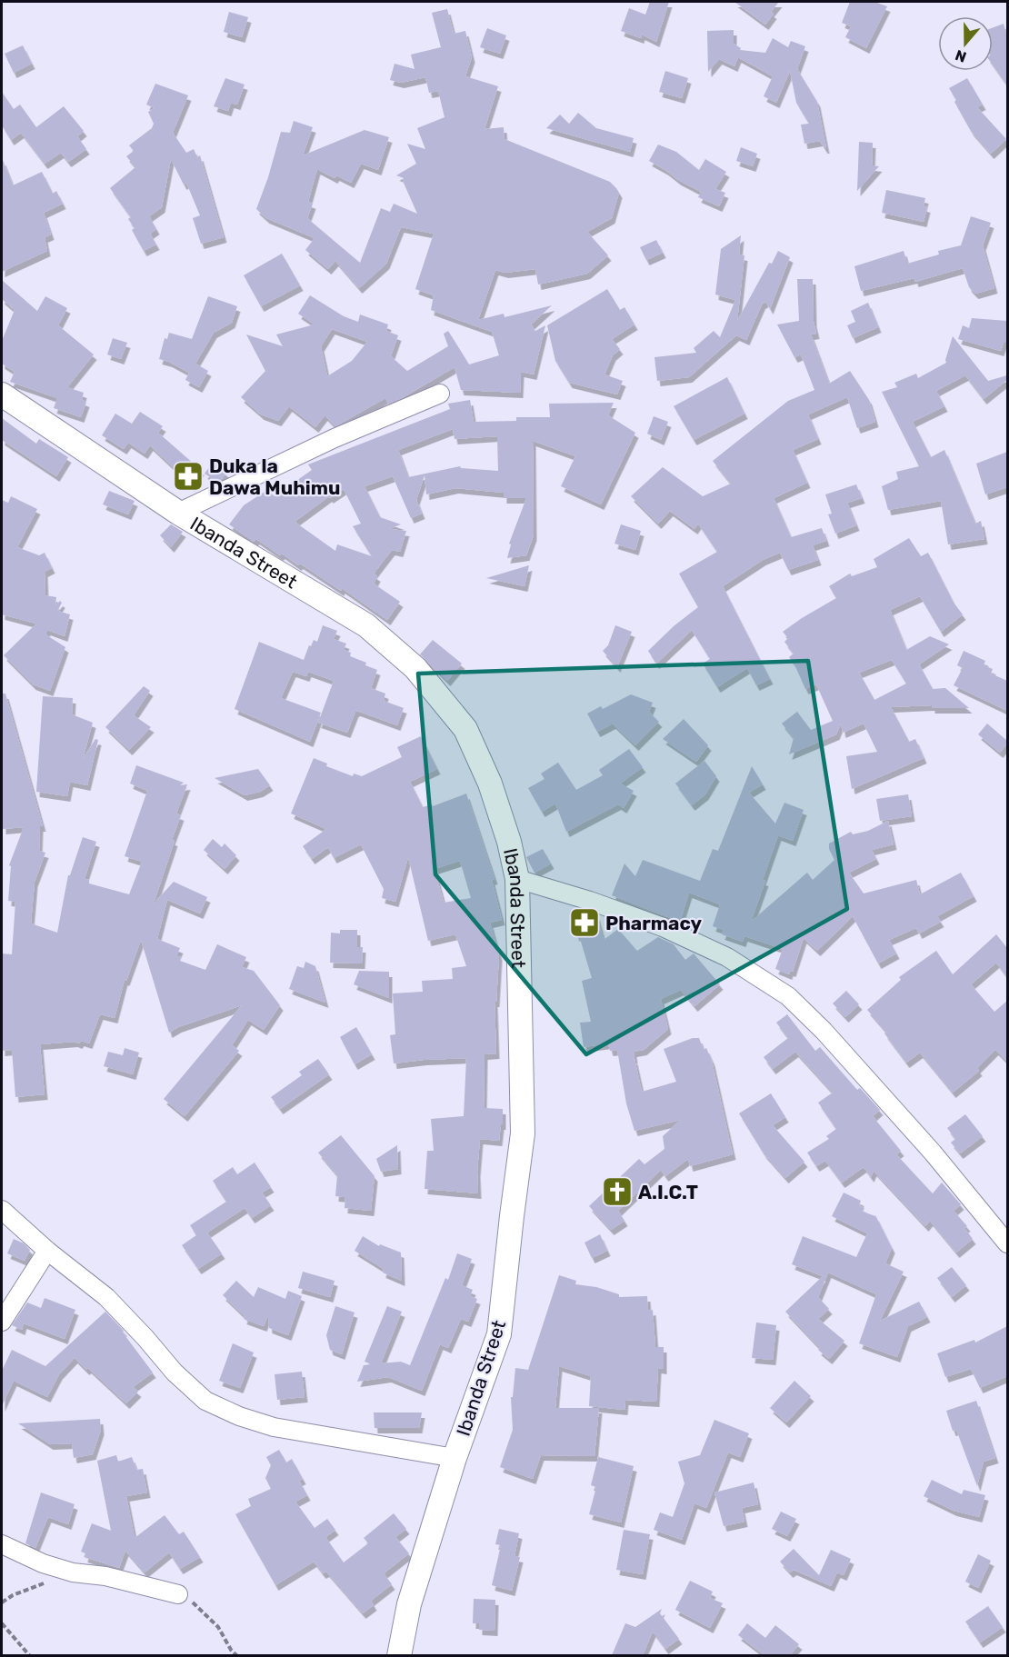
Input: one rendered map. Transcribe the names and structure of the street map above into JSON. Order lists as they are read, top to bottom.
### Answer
{
  "streets": {
    "street": ["Ibanda Street"]
  },
  "places": {
    "pharmacy": ["Duka la Dawa Muhimu", "Pharmacy"],
    "church": ["A.I.C.T"]
  },
  "north": "bottom"
}
